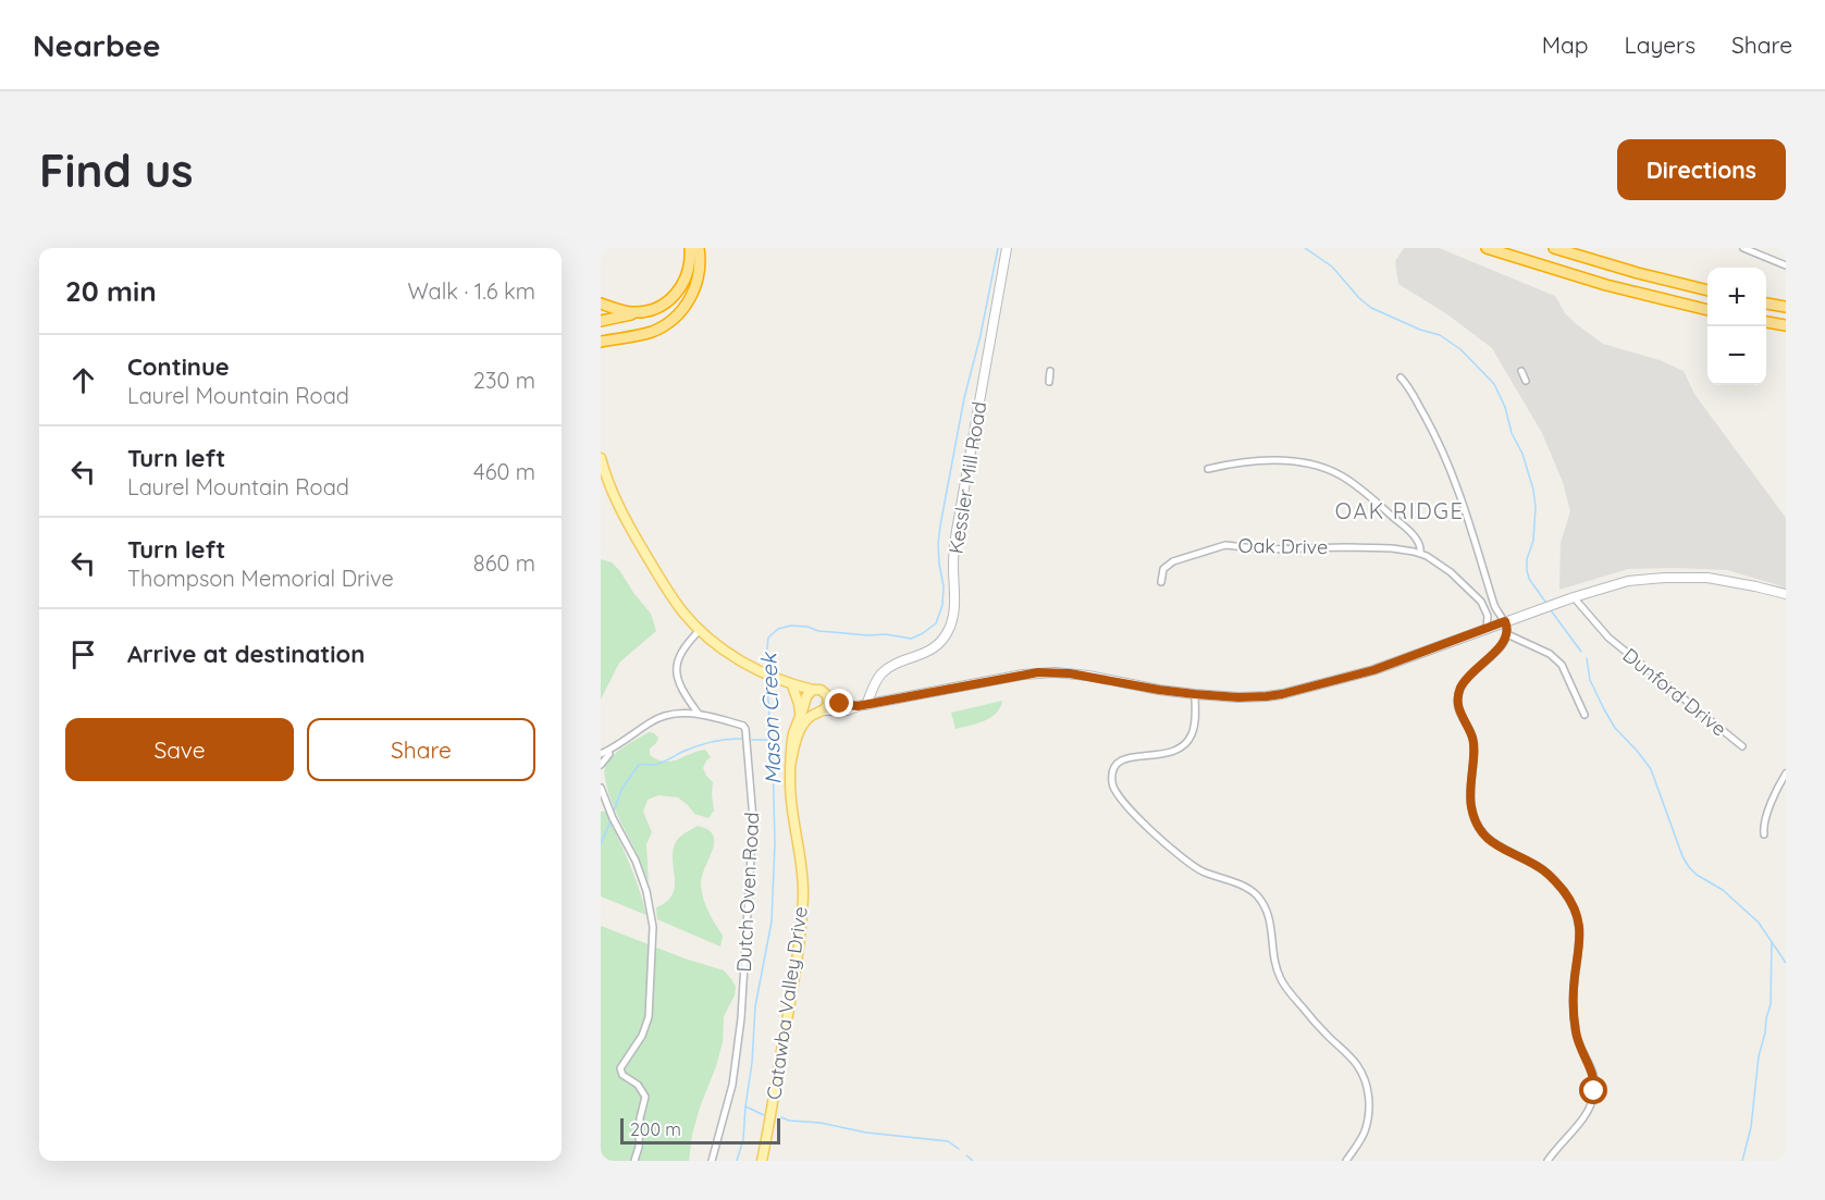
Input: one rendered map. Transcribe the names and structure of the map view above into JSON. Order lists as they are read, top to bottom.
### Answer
{
  "streets": {
    "main road": ["Kessler Mill Road", "Catawba Valley Drive"],
    "street": ["Oak Drive", "Dunford Drive", "Dutch Oven Road"]
  },
  "districts": ["OAK RIDGE"],
  "water": ["Mason Creek"],
  "scale_bar": "200 m",
  "page": {
    "header": "Nearbee",
    "nav": ["Map", "Layers", "Share"],
    "buttons": [
      "Directions",
      ["Save", "Share"]
    ],
    "title": "Find us",
    "heading": ["20 min", "Walk · 1.6 km"],
    "map_buttons": ["+", "−"],
    "list": [
      ["Continue", "Laurel Mountain Road", "230 m"],
      ["Turn left", "Laurel Mountain Road", "460 m"],
      ["Turn left", "Thompson Memorial Drive", "860 m"],
      "Arrive at destination"
    ],
    "scale": "200 m"
  }
}
